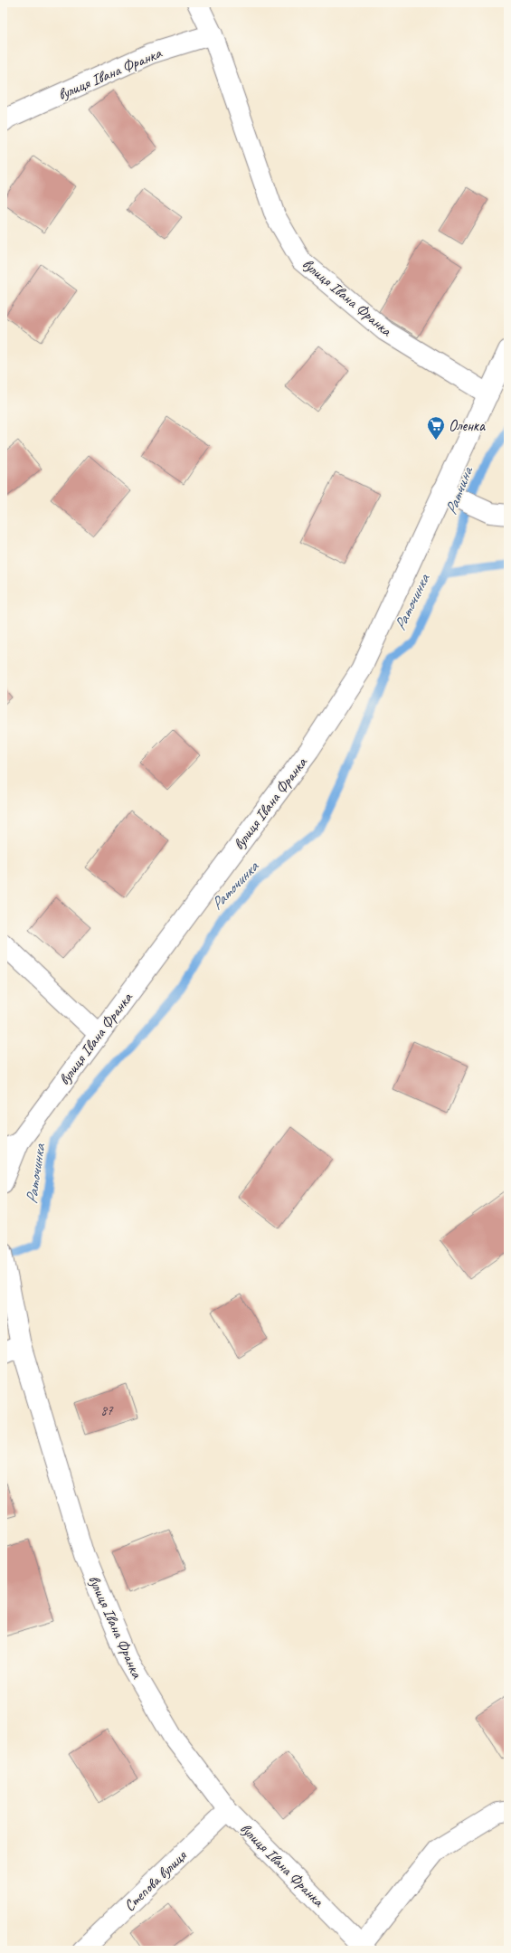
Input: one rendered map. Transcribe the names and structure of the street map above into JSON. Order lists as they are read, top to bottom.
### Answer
{
  "streets": {
    "main road": ["вулиця Івана Франка", "Степова вулиця"]
  },
  "crossings": [
    ["вулиця Івана Франка", "Степова вулиця"]
  ],
  "water": ["Ратчина", "Раточинка"],
  "places": {
    "supermarket": ["Оленка"]
  },
  "house_numbers": ["87"]
}
